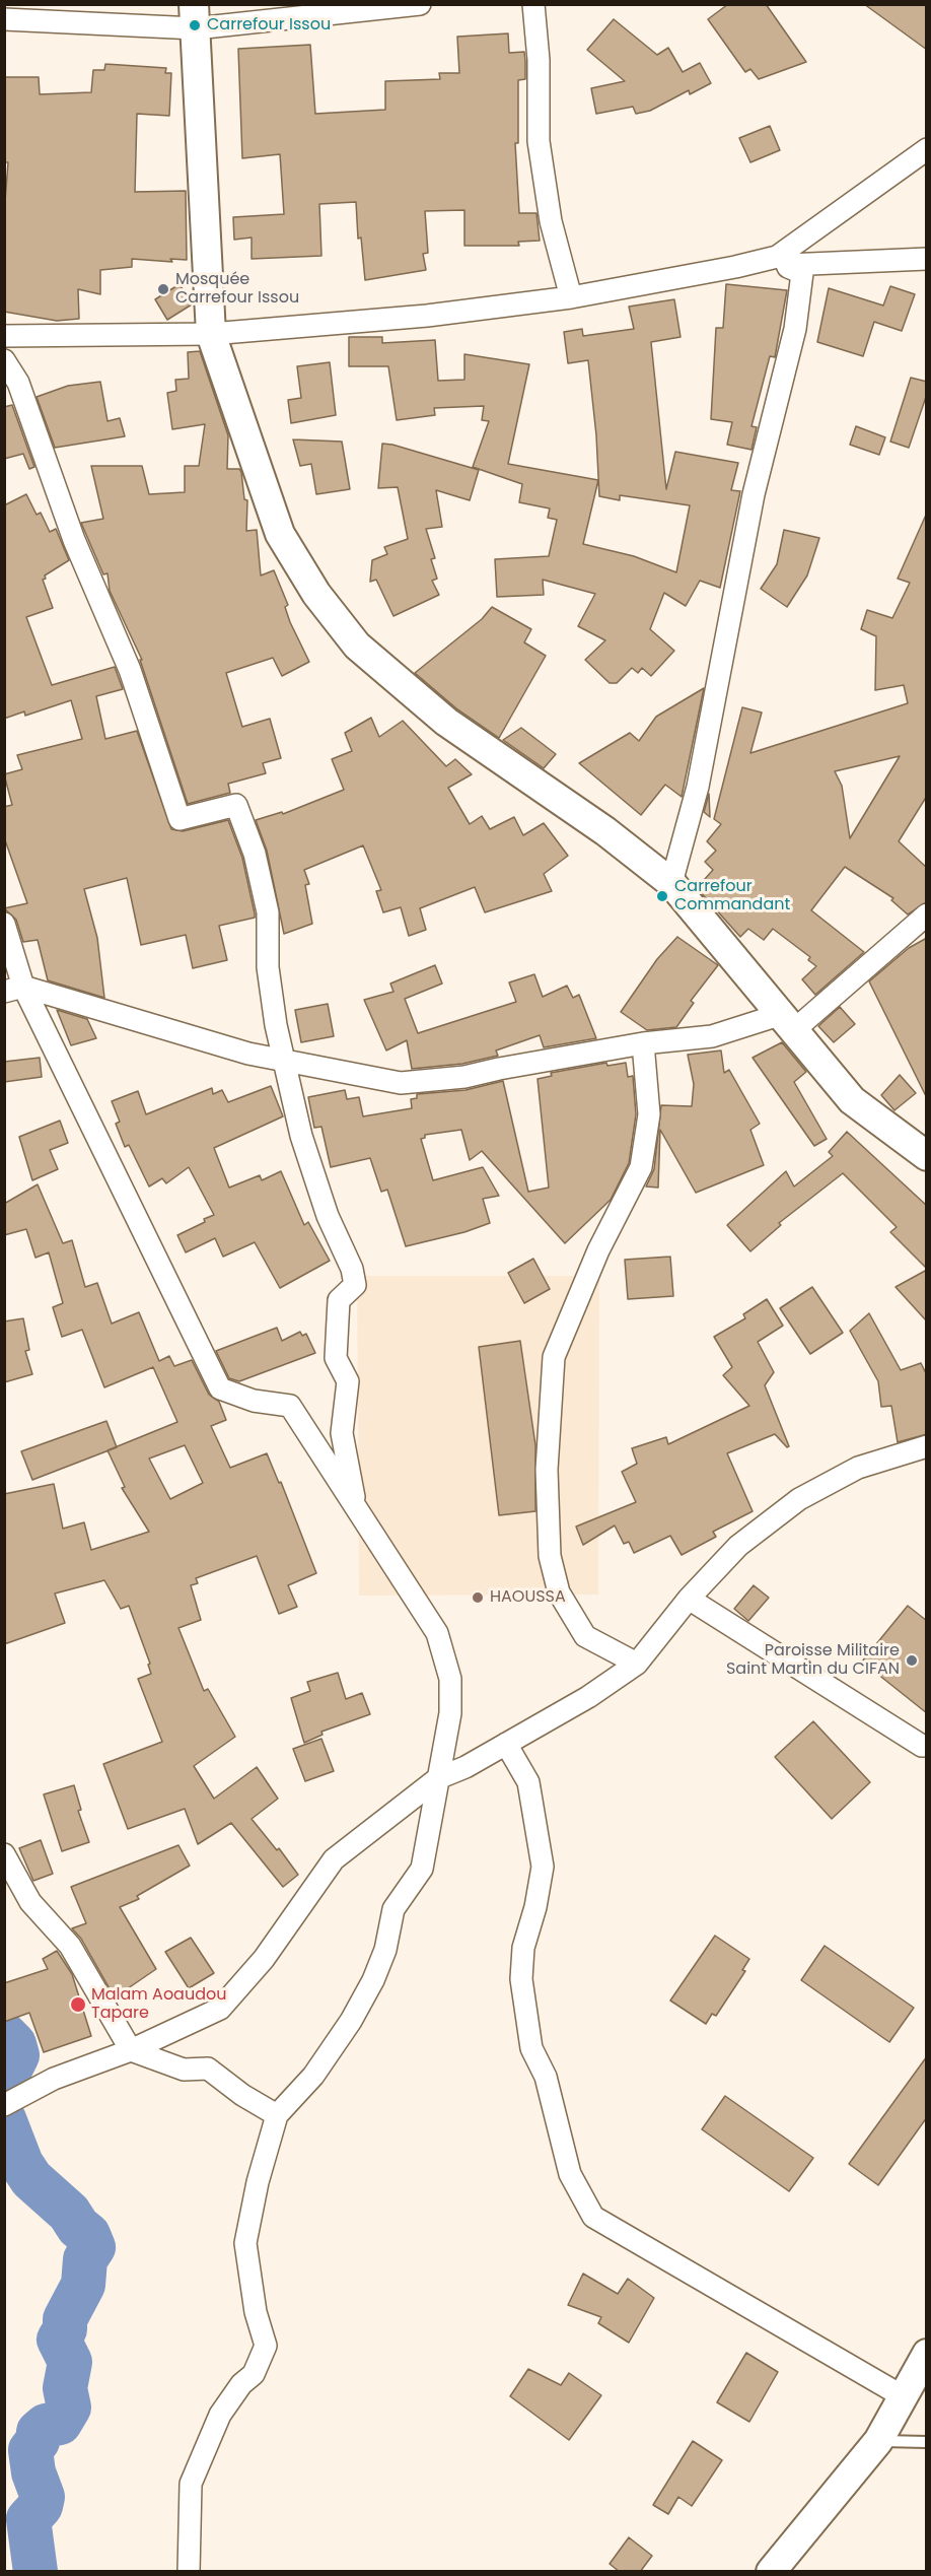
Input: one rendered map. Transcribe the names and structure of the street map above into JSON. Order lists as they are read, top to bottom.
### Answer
{
  "places": [
    "Carrefour Issou",
    "Mosquée Carrefour Issou",
    "Carrefour Commandant",
    "HAOUSSA",
    "Paroisse Militaire Saint Martin du CIFAN",
    "Malam Aoaudou Tapare"
  ]
}
